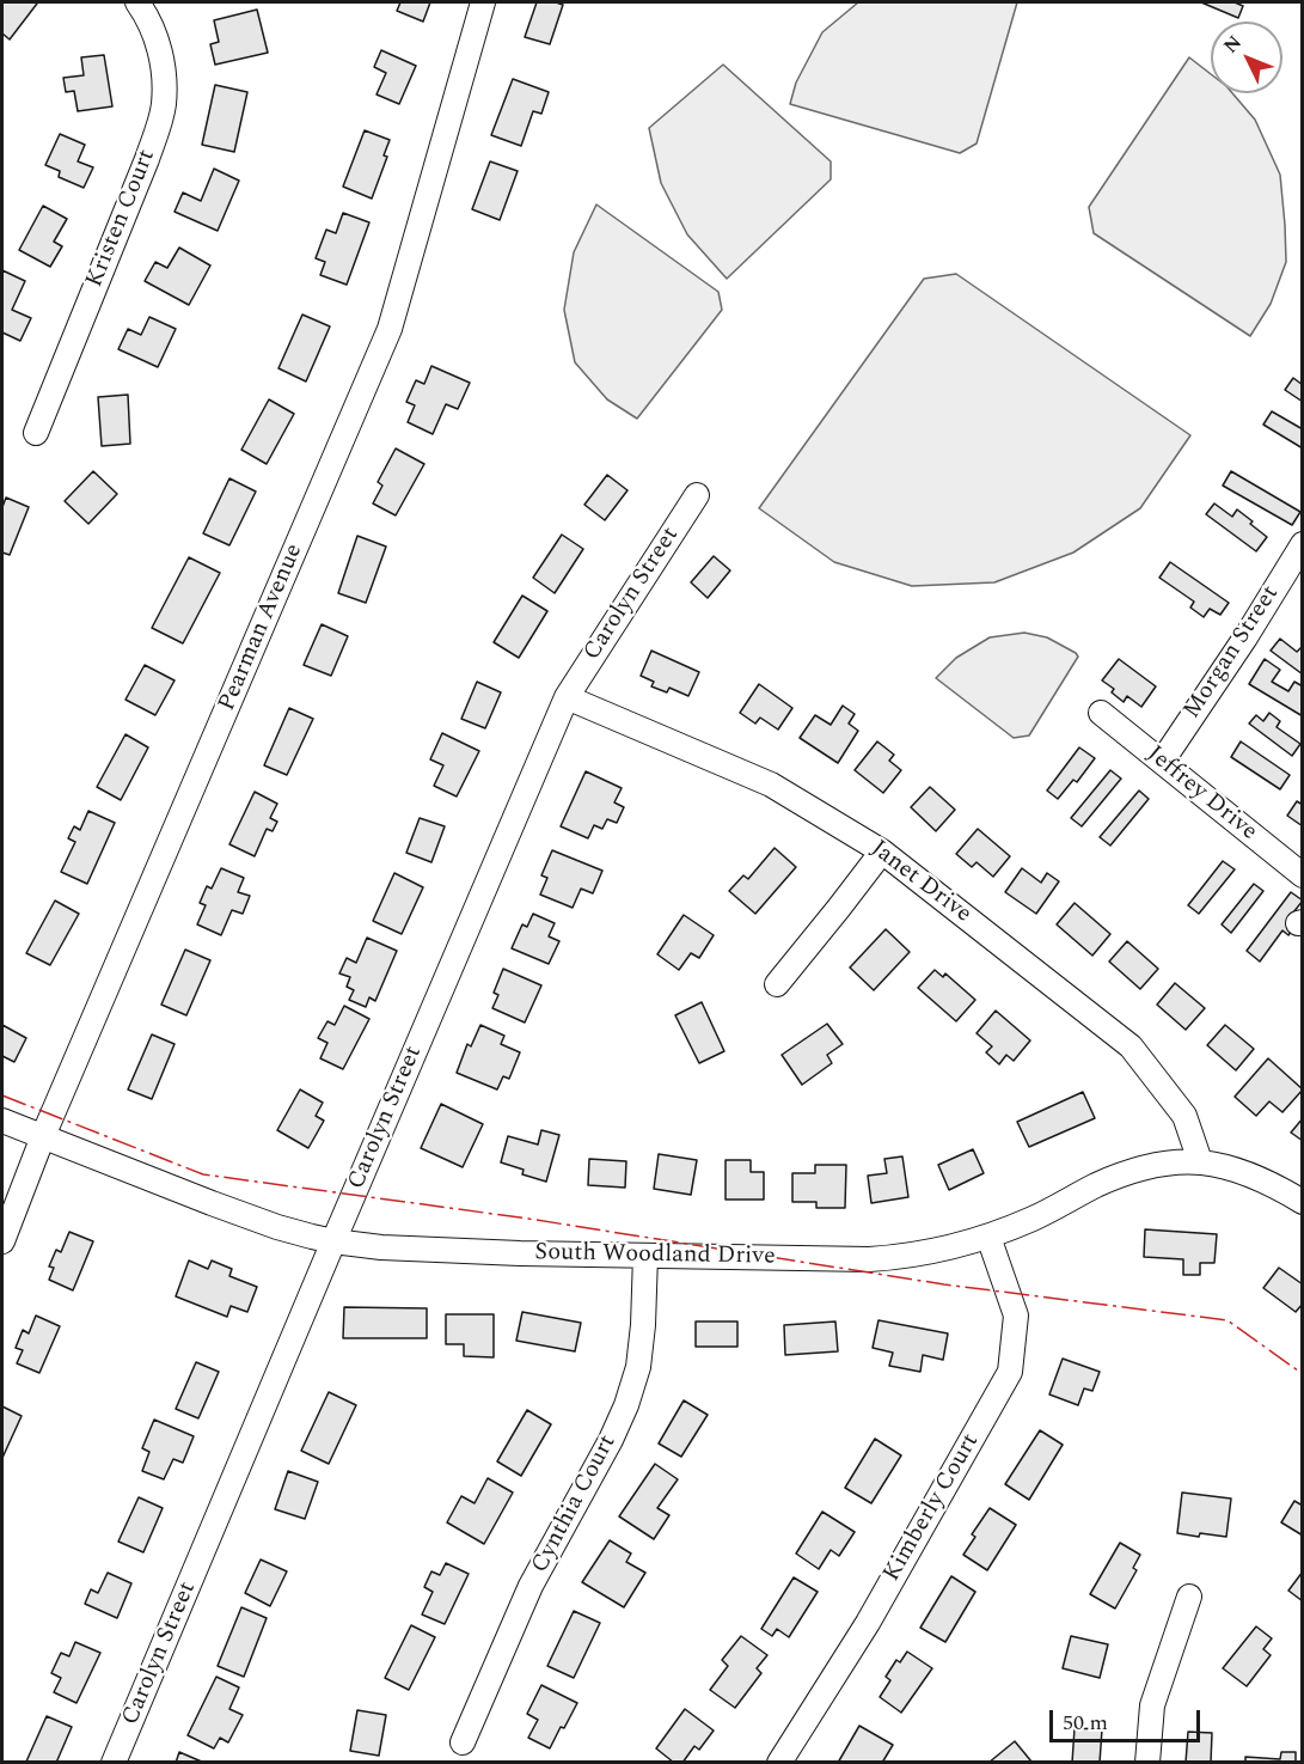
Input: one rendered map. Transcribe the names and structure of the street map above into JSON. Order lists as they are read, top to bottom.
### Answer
{
  "streets": {
    "street": [
      "Kristen Court",
      "Carolyn Street",
      "Pearman Avenue",
      "Morgan Street",
      "Jeffrey Drive",
      "Janet Drive",
      "South Woodland Drive",
      "Cynthia Court",
      "Kimberly Court"
    ]
  },
  "crossings": [
    ["Carolyn Street", "Janet Drive"],
    ["Carolyn Street", "South Woodland Drive"],
    ["Pearman Avenue", "South Woodland Drive"],
    ["Morgan Street", "Jeffrey Drive"],
    ["Janet Drive", "South Woodland Drive"],
    ["South Woodland Drive", "Cynthia Court"],
    ["South Woodland Drive", "Kimberly Court"]
  ],
  "scale_bar": "50 m",
  "north": "top left"
}
